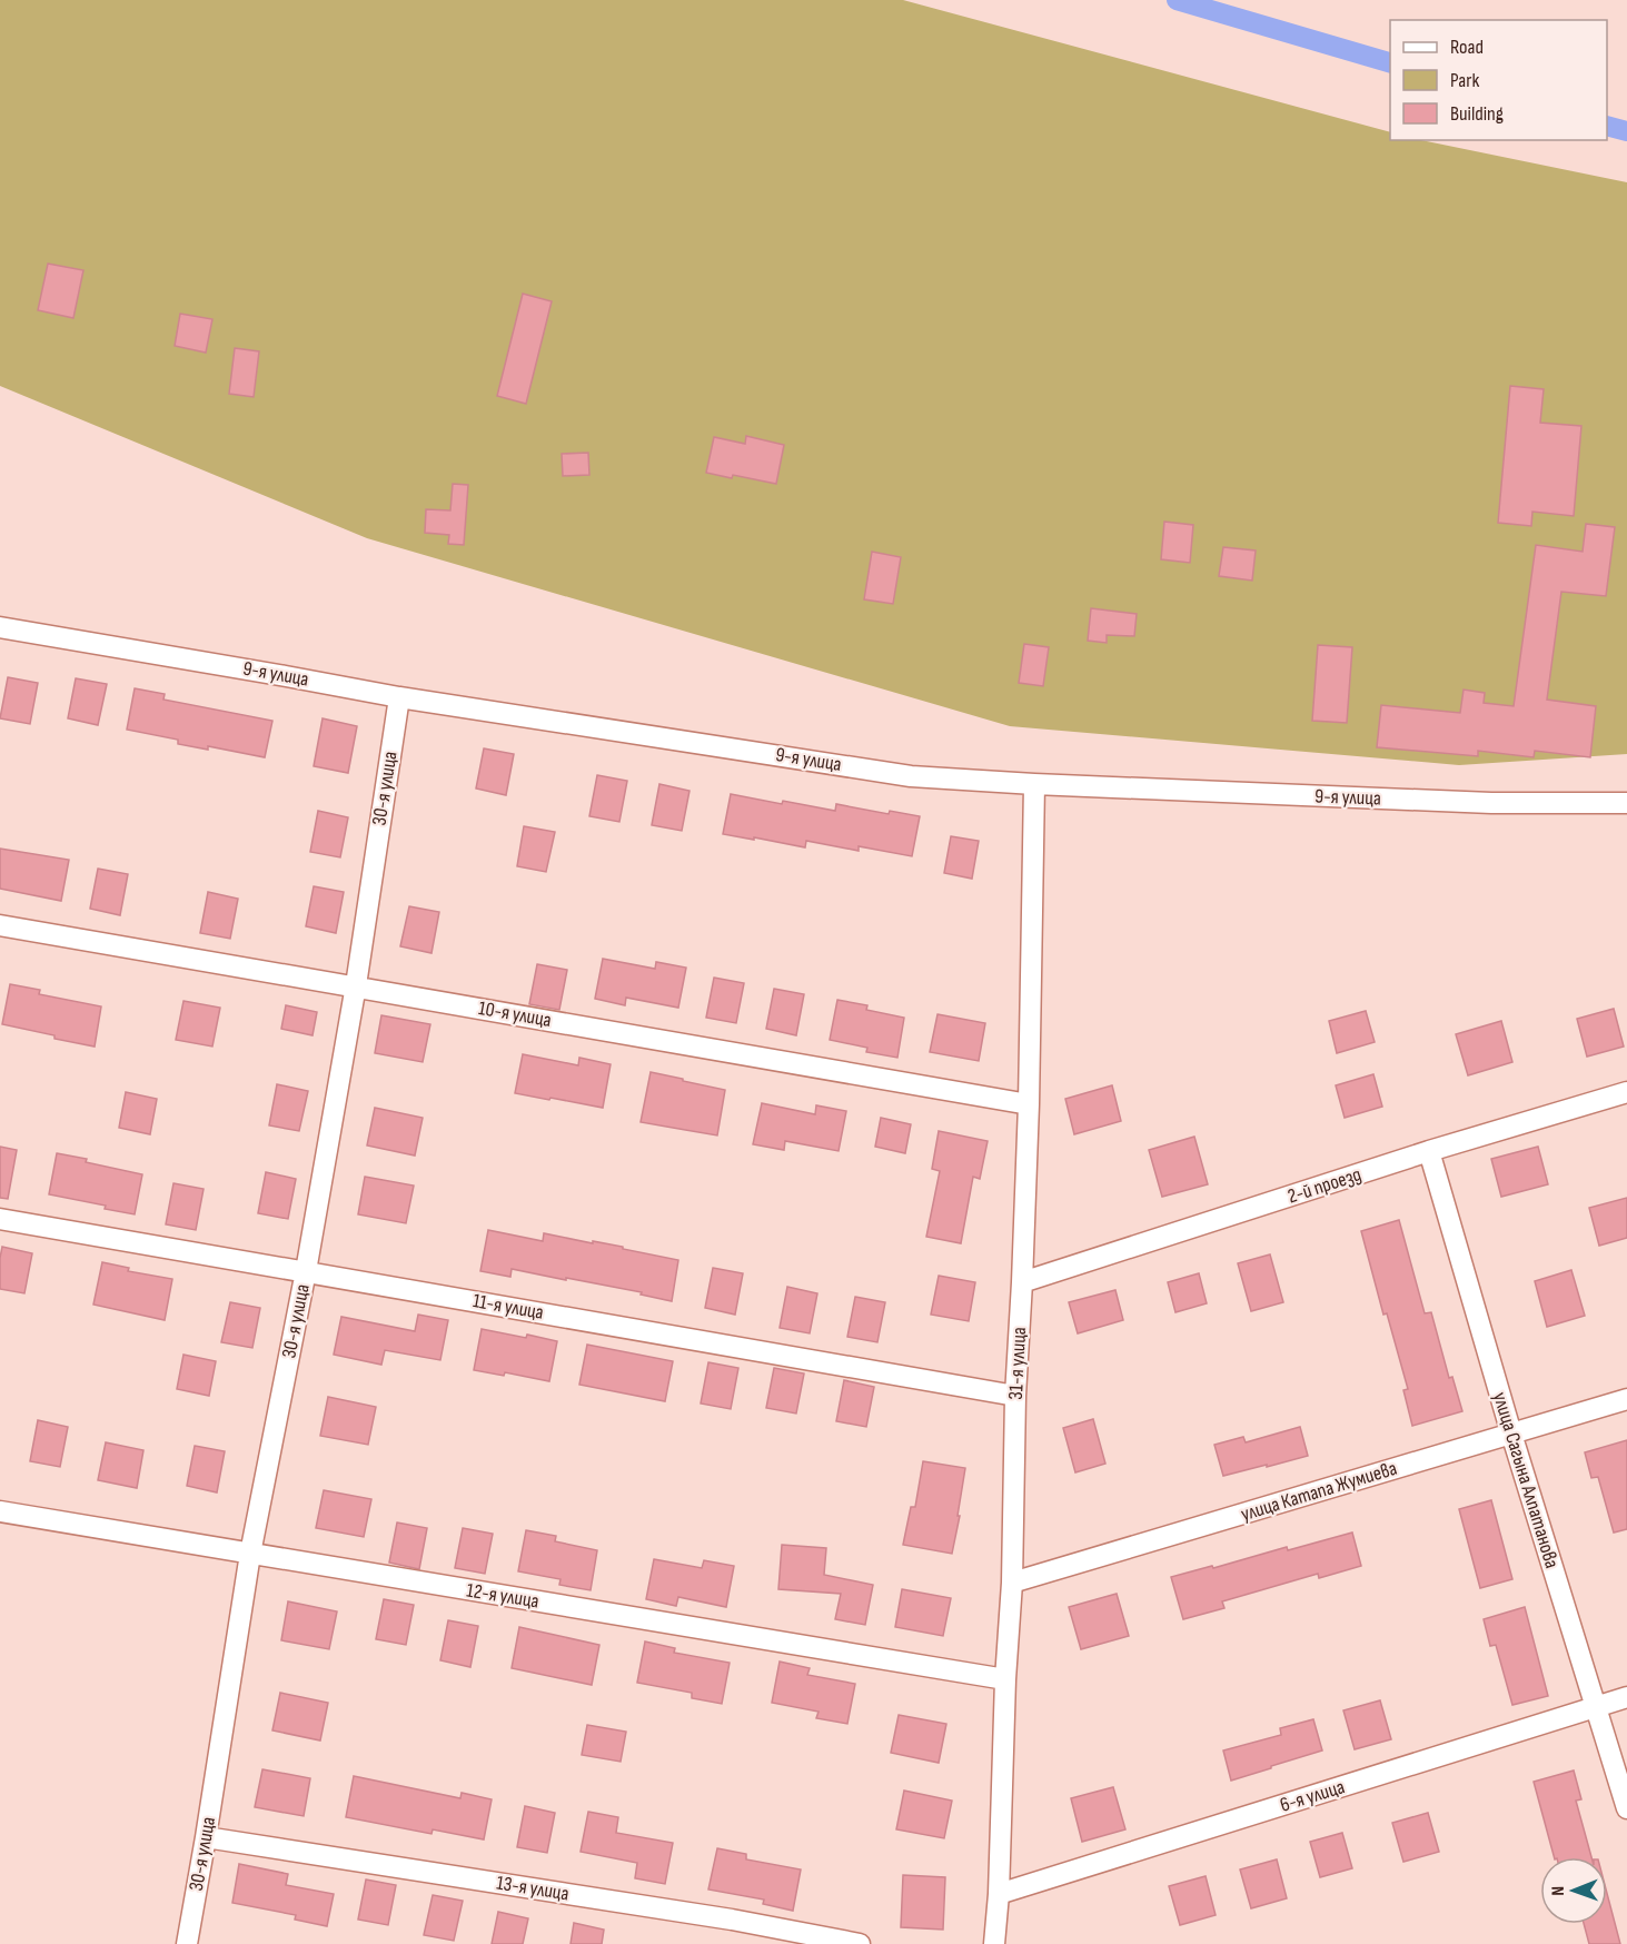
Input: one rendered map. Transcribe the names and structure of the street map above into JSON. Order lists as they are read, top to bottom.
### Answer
{
  "streets": {
    "street": [
      "9-я улица",
      "30-я улица",
      "10-я улица",
      "2-й проезд",
      "11-я улица",
      "31-я улица",
      "улица Сагына Алпатанова",
      "улица Катапа Жумиева",
      "12-я улица",
      "6-я улица",
      "13-я улица"
    ]
  },
  "crossings": [
    ["9-я улица", "30-я улица"],
    ["9-я улица", "31-я улица"],
    ["30-я улица", "10-я улица"],
    ["30-я улица", "11-я улица"],
    ["30-я улица", "12-я улица"],
    ["30-я улица", "13-я улица"],
    ["10-я улица", "31-я улица"],
    ["2-й проезд", "31-я улица"],
    ["2-й проезд", "улица Сагына Алпатанова"],
    ["11-я улица", "31-я улица"],
    ["31-я улица", "улица Катапа Жумиева"],
    ["31-я улица", "12-я улица"],
    ["31-я улица", "6-я улица"],
    ["улица Сагына Алпатанова", "улица Катапа Жумиева"],
    ["улица Сагына Алпатанова", "6-я улица"]
  ],
  "legend": ["Road", "Park", "Building"],
  "north": "left"
}
